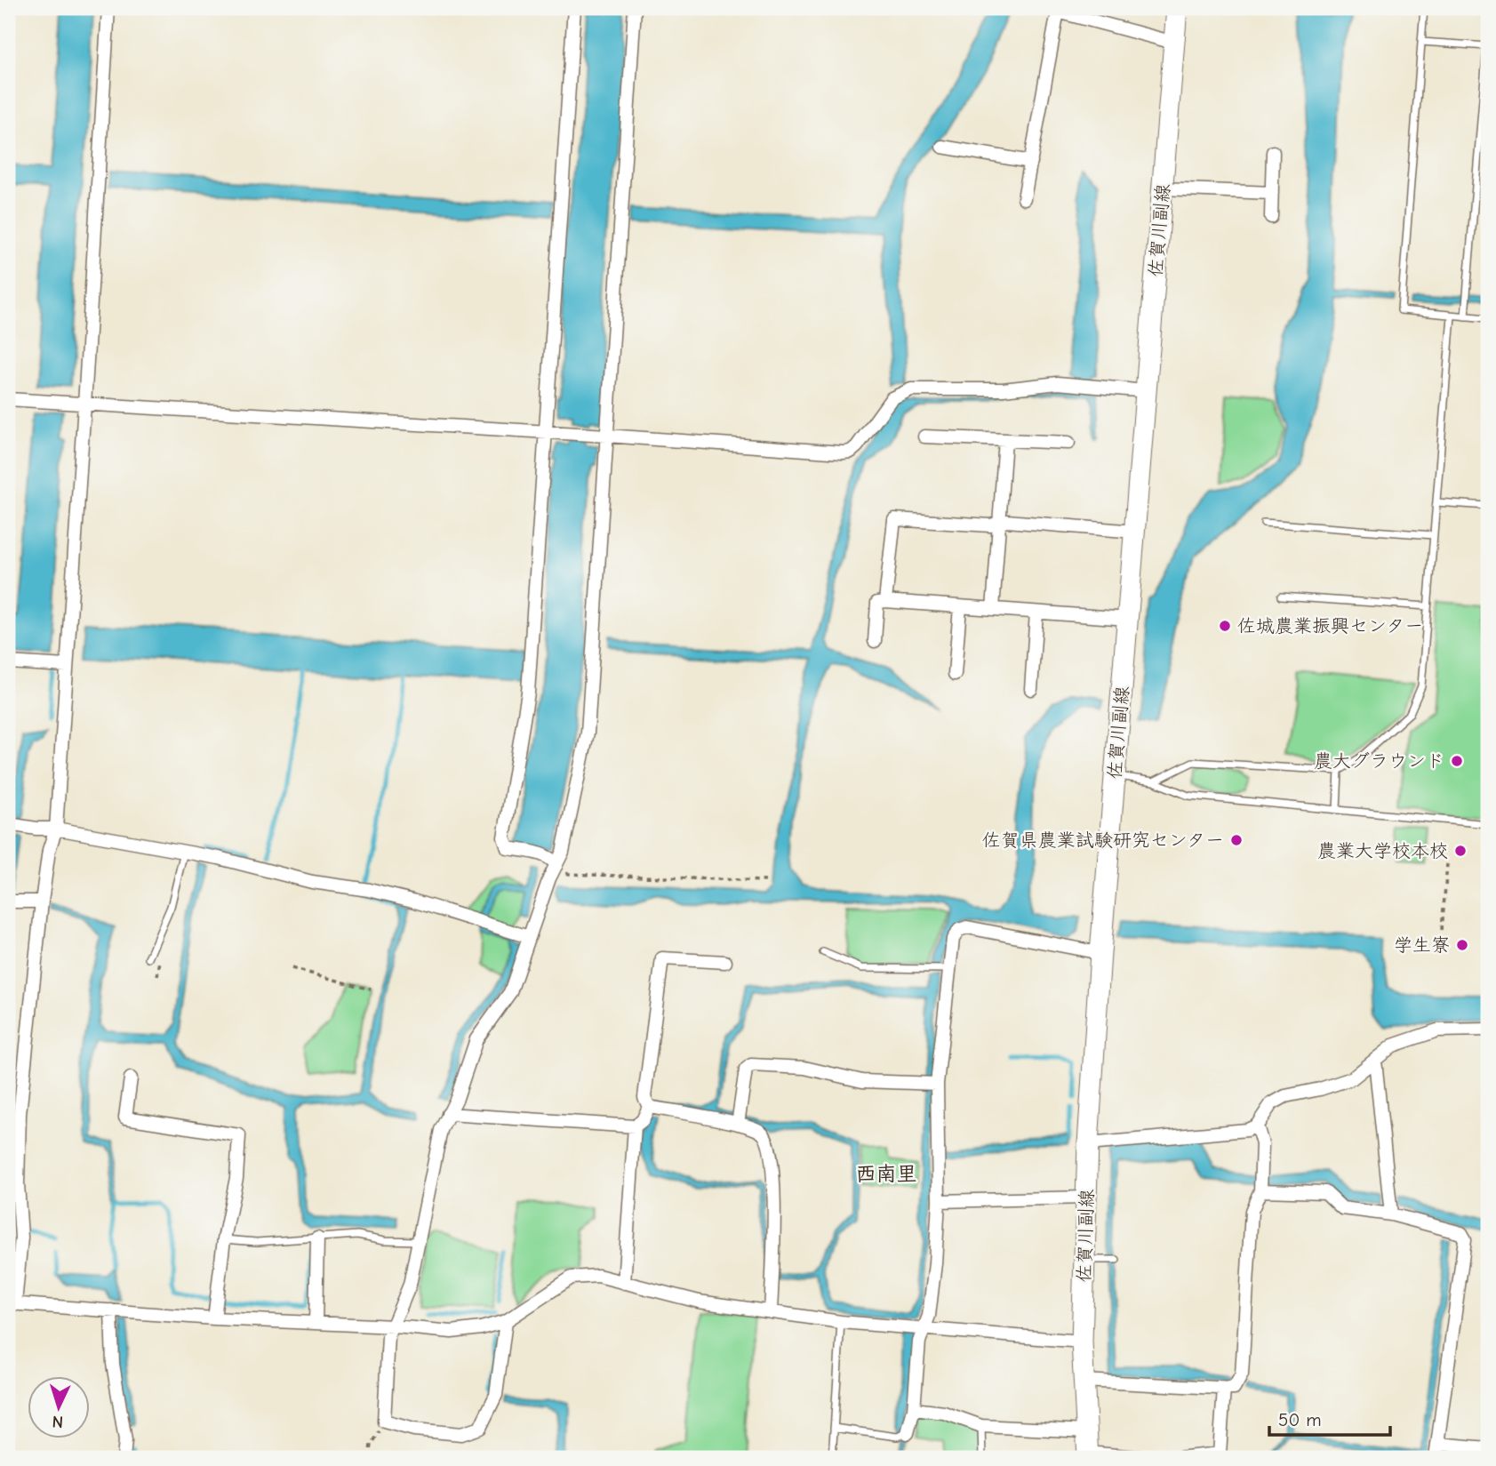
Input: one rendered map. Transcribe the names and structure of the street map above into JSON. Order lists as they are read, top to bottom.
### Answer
{
  "streets": {
    "main road": ["佐賀川副線"]
  },
  "districts": ["西南里"],
  "places": [
    "佐城農業振興センター",
    "農大グラウンド",
    "佐賀県農業試験研究センター",
    "農業大学校本校",
    "学生寮"
  ],
  "scale_bar": "50 m",
  "north": "bottom"
}
